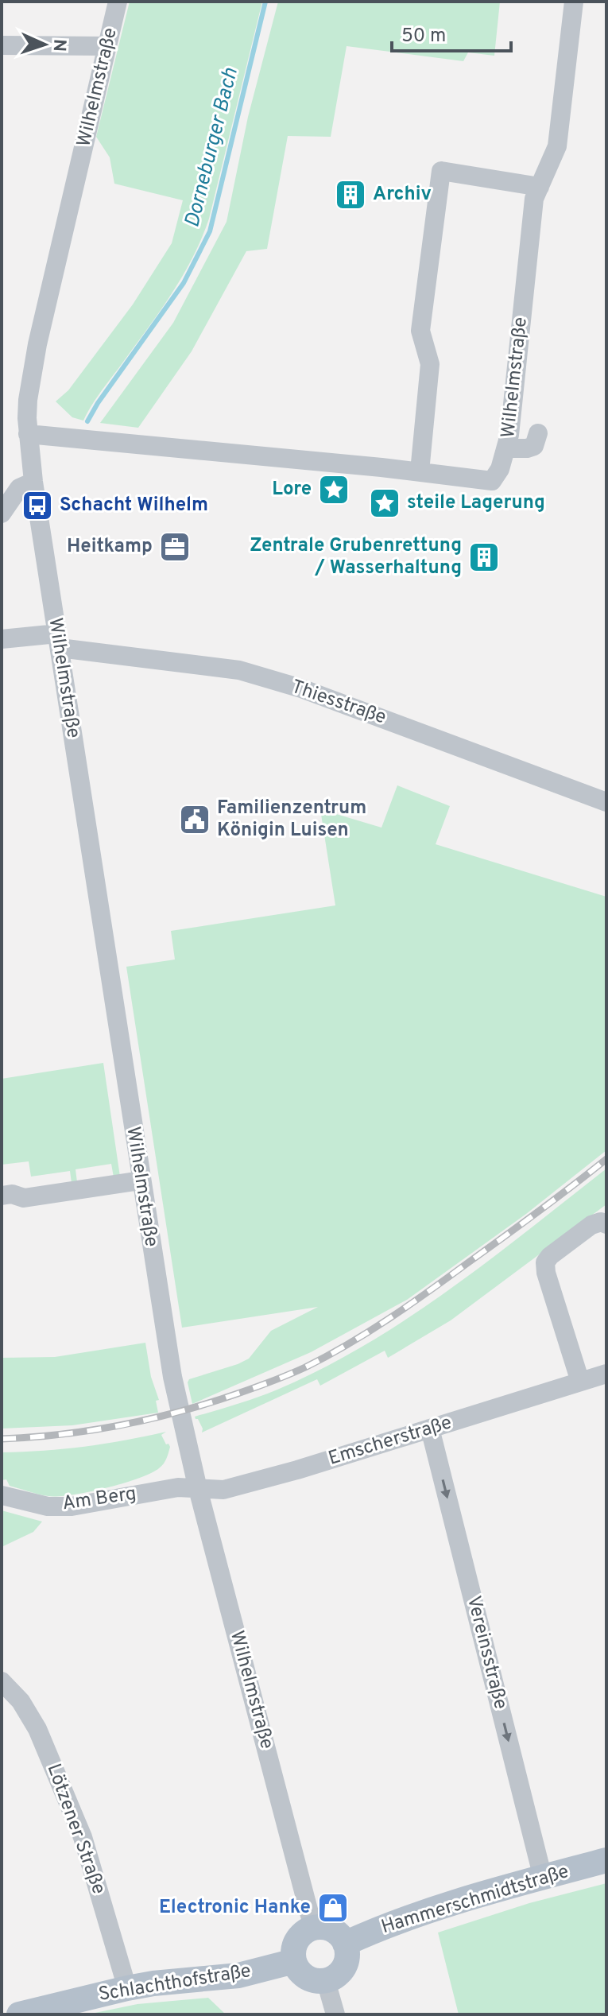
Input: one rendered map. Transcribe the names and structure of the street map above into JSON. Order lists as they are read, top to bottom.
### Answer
{
  "streets": {
    "main road": ["Hammerschmidtstraße", "Schlachthofstraße"],
    "street": [
      "Wilhelmstraße",
      "Thiesstraße",
      "Emscherstraße",
      "Am Berg",
      "Vereinsstraße",
      "Lötzener Straße"
    ]
  },
  "crossings": [
    ["Wilhelmstraße", "Thiesstraße"],
    ["Wilhelmstraße", "Emscherstraße"],
    ["Wilhelmstraße", "Am Berg"],
    ["Wilhelmstraße", "Hammerschmidtstraße"],
    ["Wilhelmstraße", "Schlachthofstraße"],
    ["Emscherstraße", "Am Berg"],
    ["Emscherstraße", "Vereinsstraße"],
    ["Vereinsstraße", "Hammerschmidtstraße"],
    ["Lötzener Straße", "Schlachthofstraße"],
    ["Hammerschmidtstraße", "Schlachthofstraße"]
  ],
  "one_way": ["Vereinsstraße"],
  "water": ["Dorneburger Bach"],
  "places": {
    "building": ["Archiv", "Zentrale Grubenrettung / Wasserhaltung"],
    "place": ["Lore", "steile Lagerung"],
    "bus stop": ["Schacht Wilhelm"],
    "office": ["Heitkamp"],
    "public building": ["Familienzentrum Königin Luisen"],
    "shop": ["Electronic Hanke"]
  },
  "scale_bar": "50 m",
  "north": "right"
}
